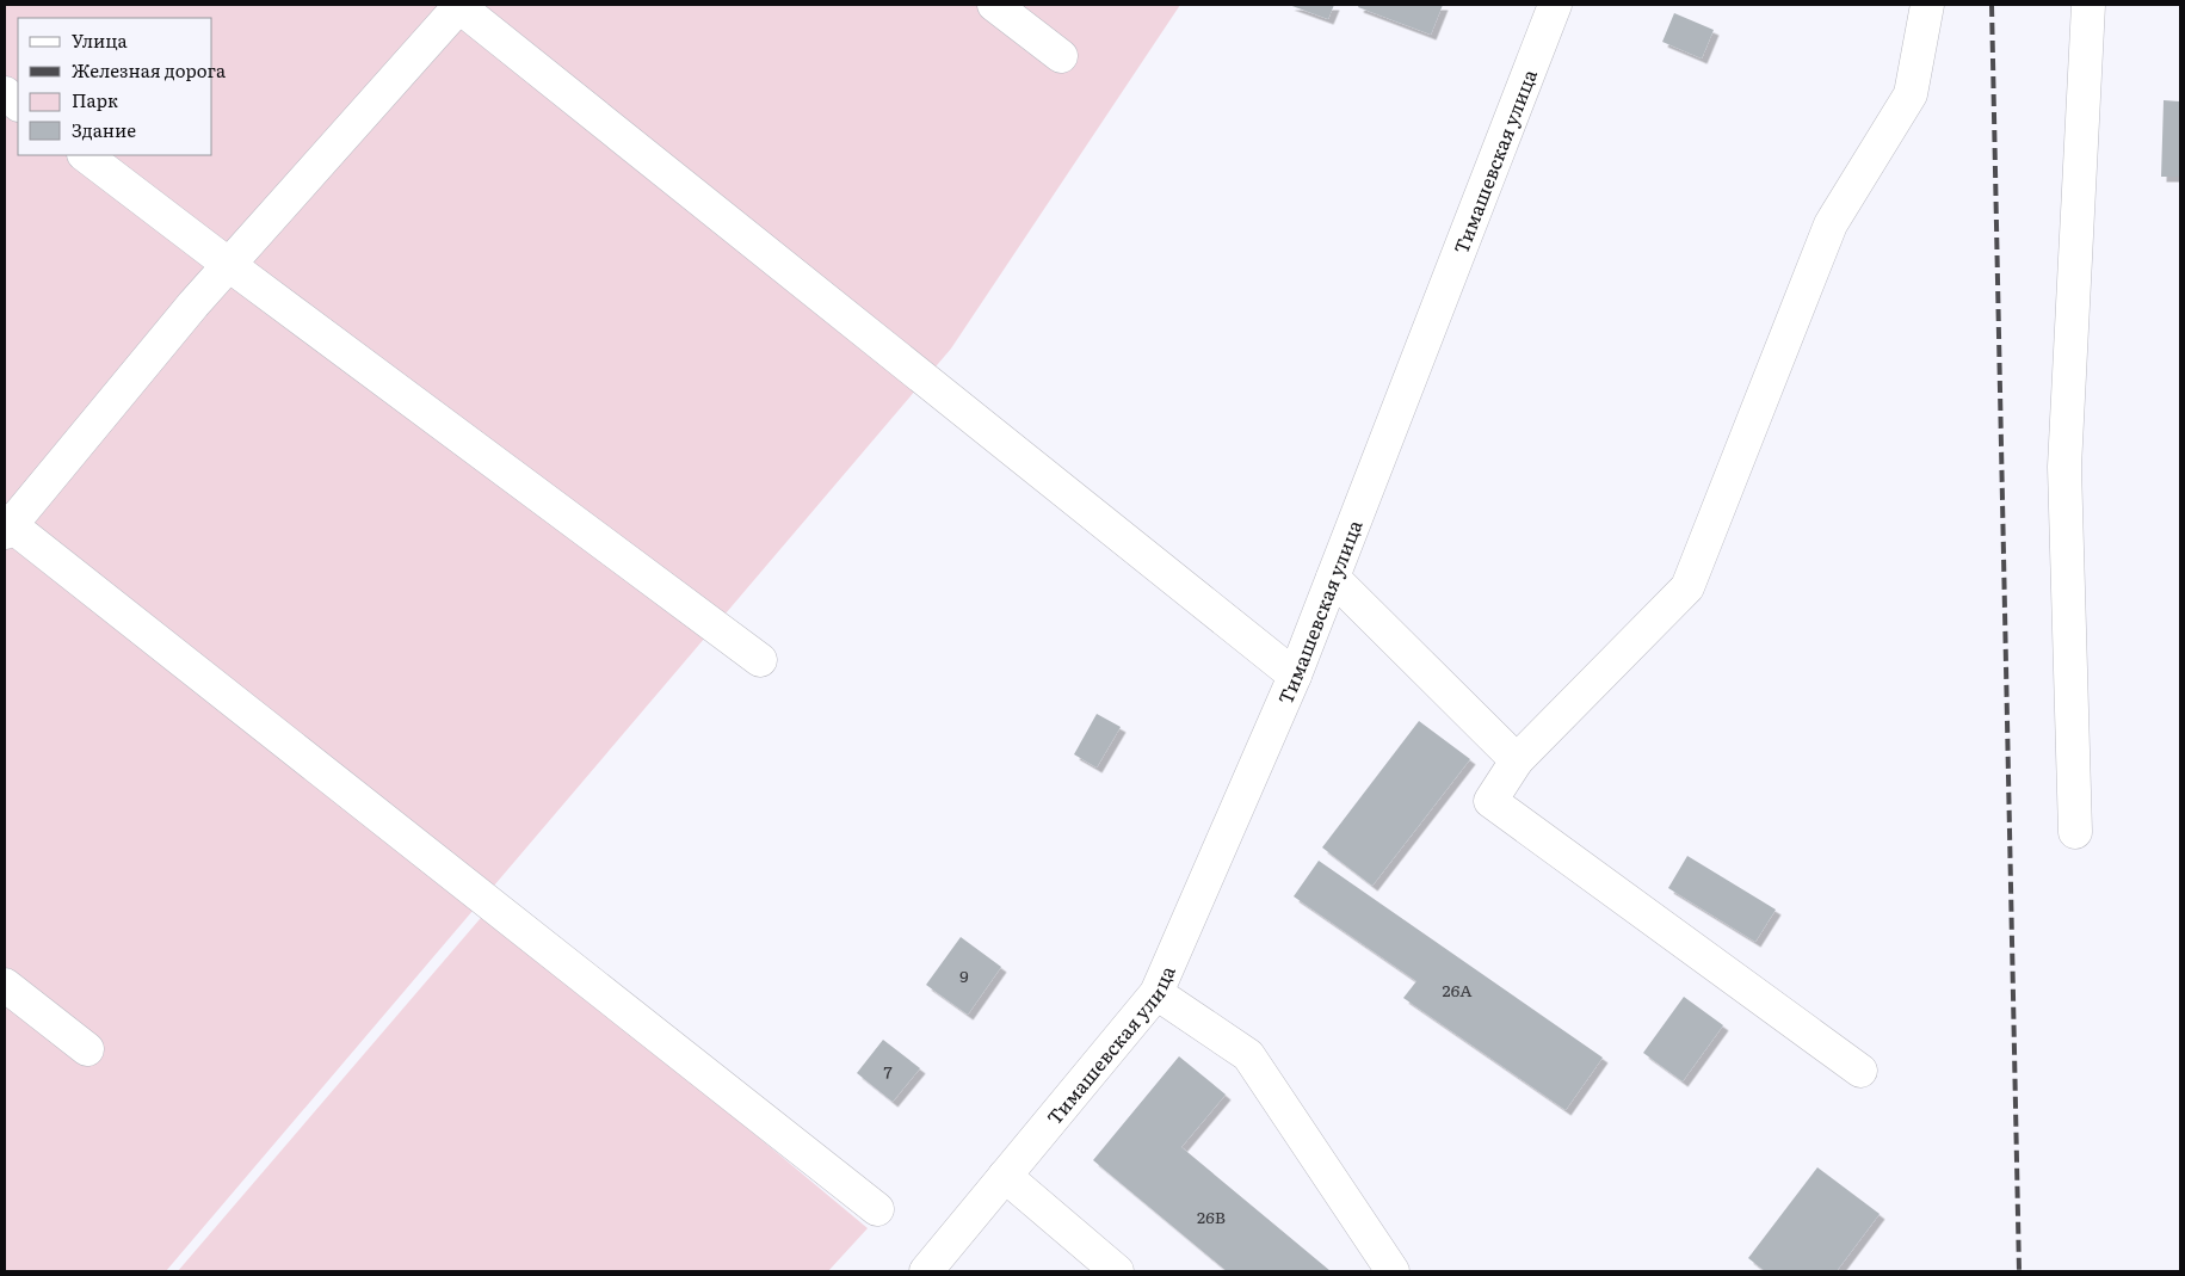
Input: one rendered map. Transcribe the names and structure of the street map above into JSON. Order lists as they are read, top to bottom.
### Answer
{
  "streets": {
    "street": ["Тимашевская улица"]
  },
  "house_numbers": [
    "9",
    "26А",
    "7",
    "26В"
  ],
  "legend": [
    "Улица",
    "Железная дорога",
    "Парк",
    "Здание"
  ]
}
